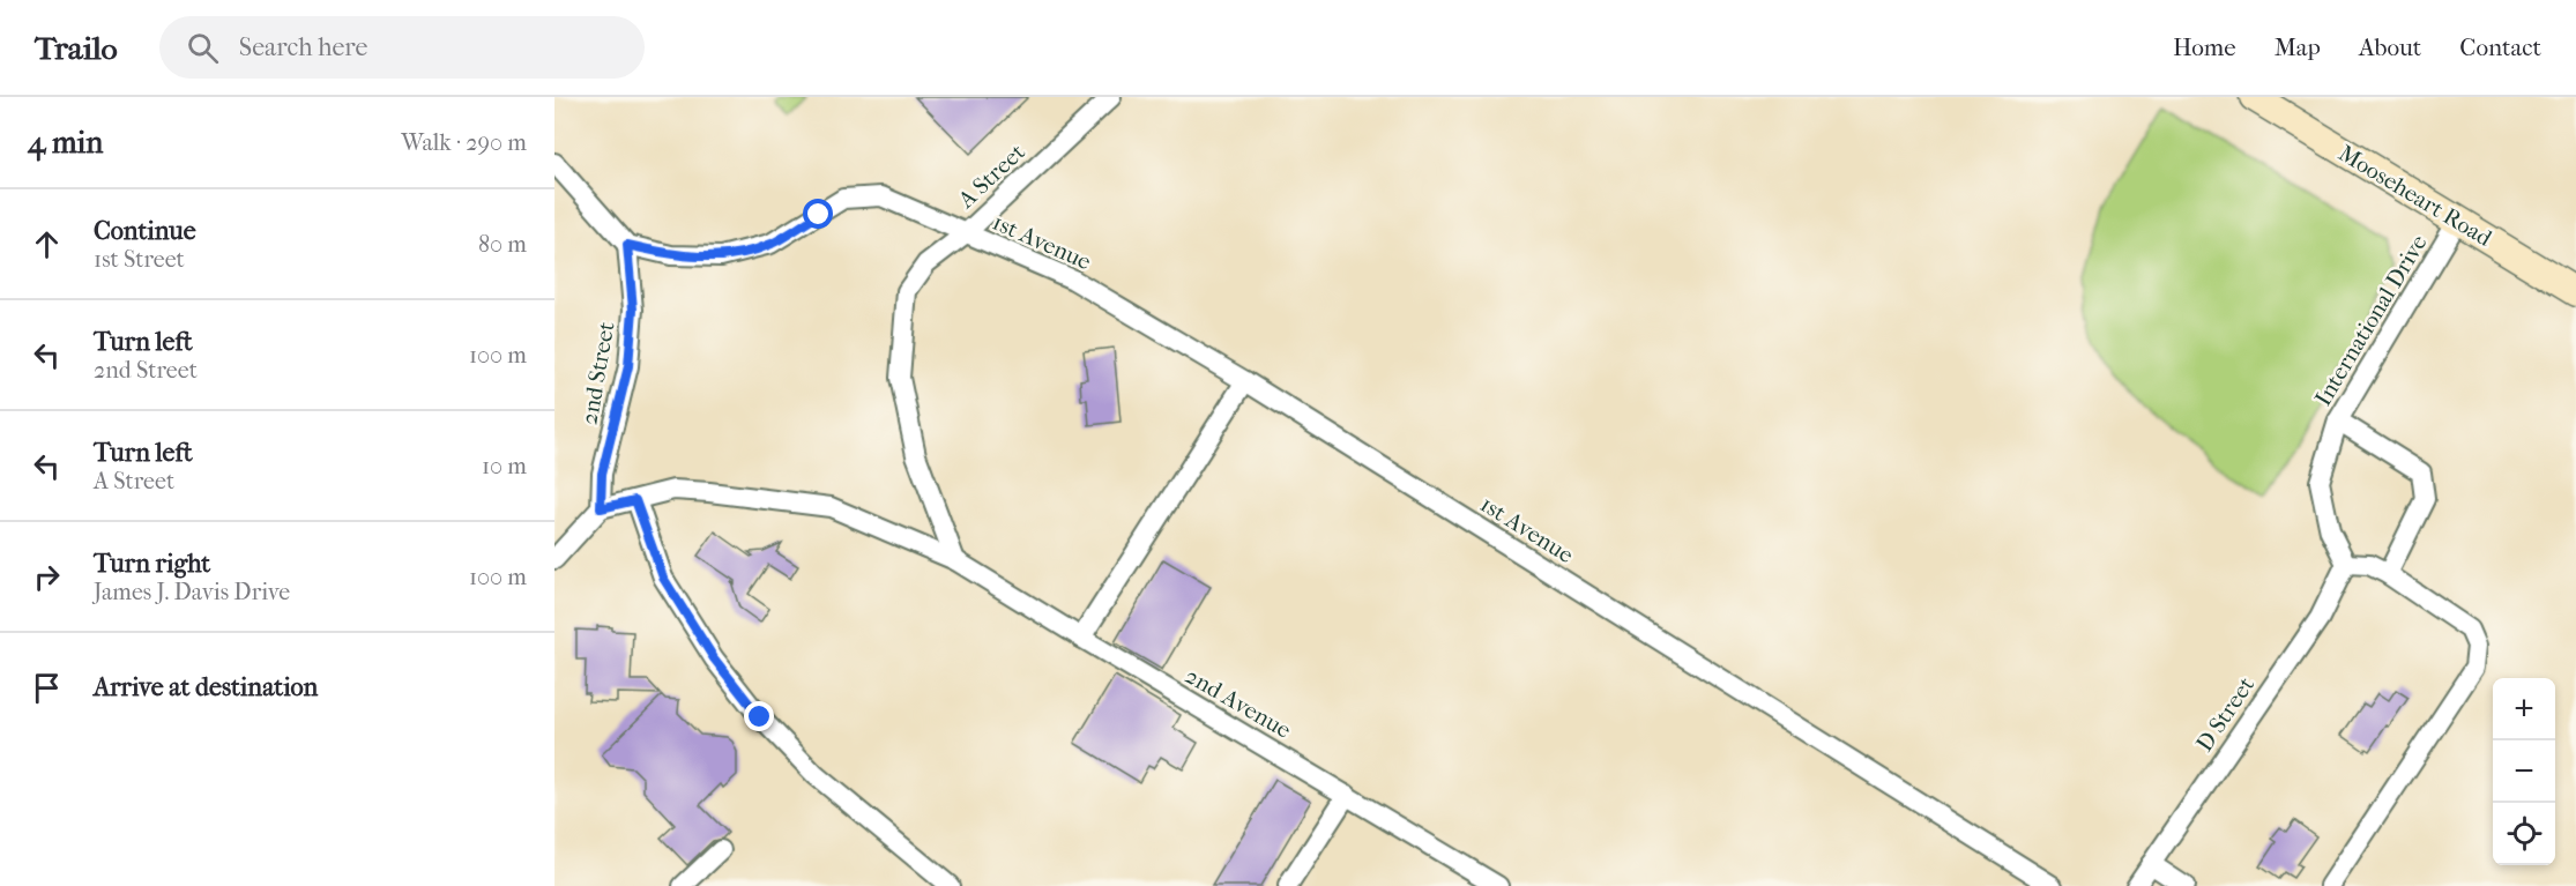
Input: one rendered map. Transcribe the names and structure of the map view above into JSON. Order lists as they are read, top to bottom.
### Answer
{
  "streets": {
    "main road": ["Mooseheart Road"],
    "street": [
      "A Street",
      "1st Avenue",
      "International Drive",
      "2nd Street",
      "2nd Avenue",
      "D Street"
    ]
  },
  "crossings": [
    ["A Street", "1st Avenue"],
    ["A Street", "2nd Avenue"],
    ["Mooseheart Road", "International Drive"],
    ["1st Avenue", "2nd Street"],
    ["International Drive", "D Street"]
  ],
  "page": {
    "header": "Trailo",
    "search": "Search here",
    "nav": [
      "Home",
      "Map",
      "About",
      "Contact"
    ],
    "heading": ["4 min", "Walk · 290 m"],
    "list": [
      ["Continue", "1st Street", "80 m"],
      ["Turn left", "2nd Street", "100 m"],
      ["Turn left", "A Street", "10 m"],
      ["Turn right", "James J. Davis Drive", "100 m"],
      "Arrive at destination"
    ],
    "map_buttons": ["+", "−"]
  }
}
